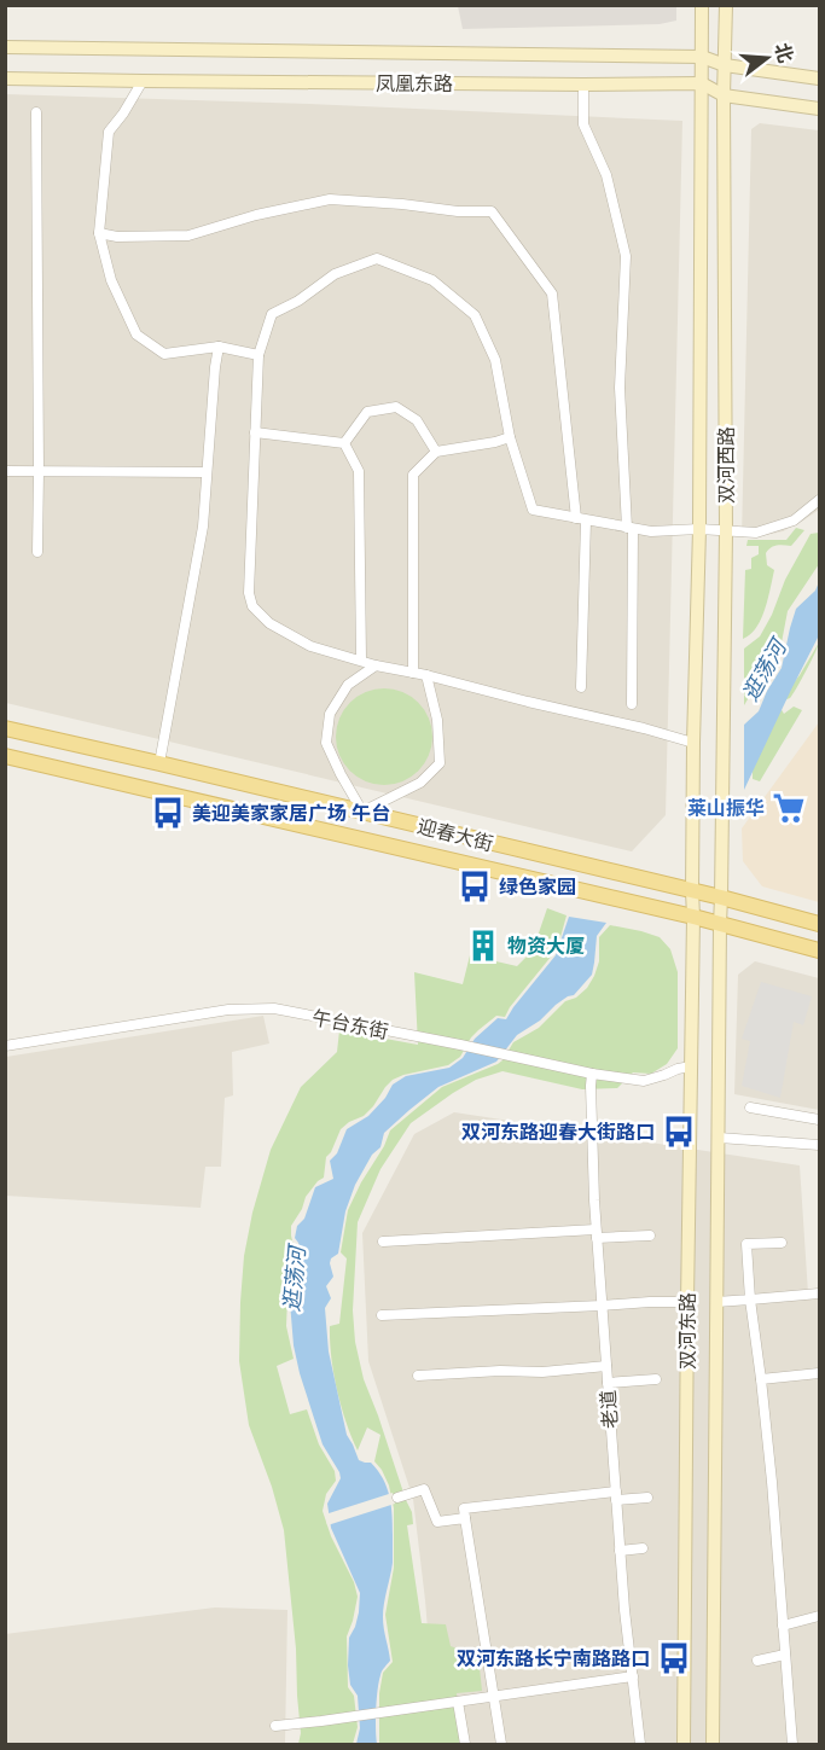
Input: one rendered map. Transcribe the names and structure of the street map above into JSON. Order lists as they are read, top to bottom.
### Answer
{
  "streets": {
    "main road": ["迎春大街"],
    "street": [
      "凤凰东路",
      "双河西路",
      "午台东街",
      "双河东路",
      "老道"
    ]
  },
  "crossings": [
    ["凤凰东路", "双河西路"],
    ["双河西路", "迎春大街"],
    ["双河西路", "双河东路"],
    ["迎春大街", "双河东路"],
    ["午台东街", "双河东路"],
    ["午台东街", "老道"]
  ],
  "water": ["逛荡河"],
  "places": {
    "supermarket": ["莱山振华"],
    "bus stop": [
      "美迎美家家居广场 午台",
      "绿色家园",
      "双河东路迎春大街路口",
      "双河东路长宁南路路口"
    ],
    "building": ["物资大厦"]
  },
  "north": "right"
}
